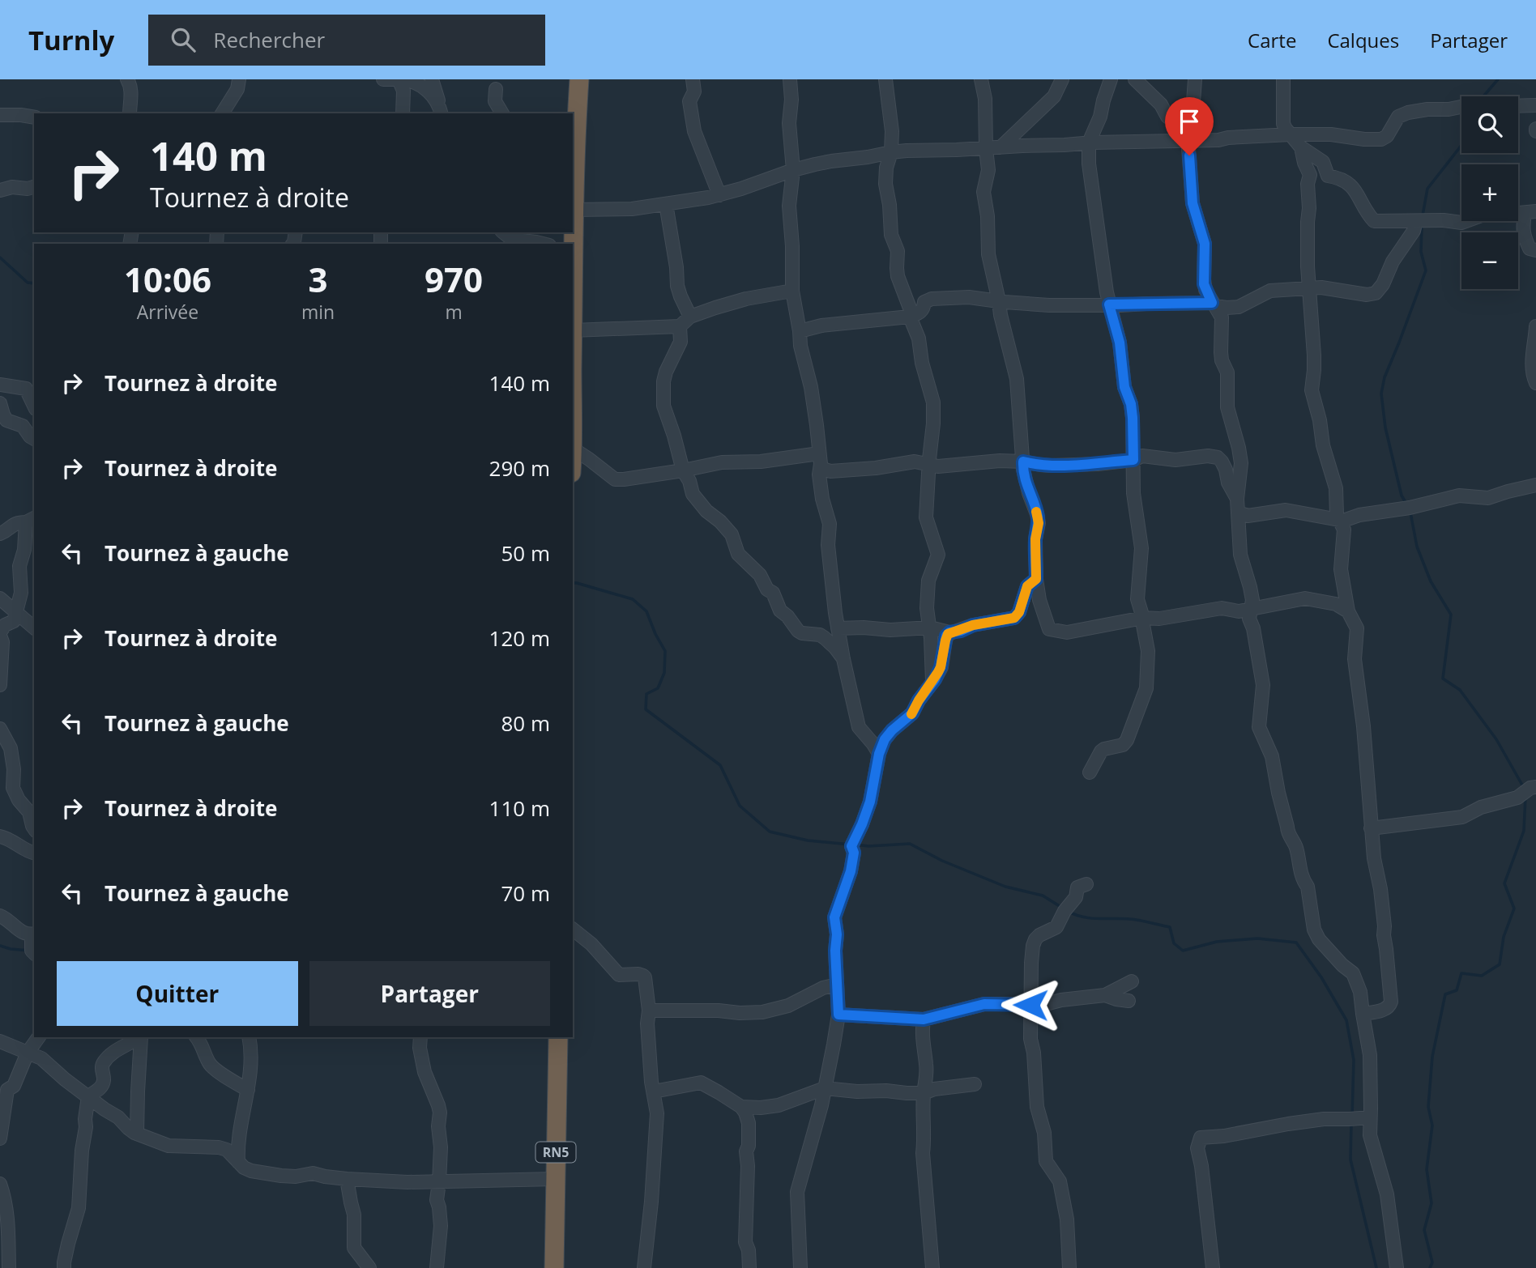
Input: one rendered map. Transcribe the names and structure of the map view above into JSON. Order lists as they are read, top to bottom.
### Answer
{
  "streets": {
    "highway": ["RN5"]
  },
  "page": {
    "header": "Turnly",
    "search": "Rechercher",
    "nav": ["Carte", "Calques", "Partager"],
    "map_buttons": ["+", "−"],
    "turn": ["140 m", "Tournez à droite"],
    "eta": [
      "10:06",
      "Arrivée",
      "3",
      "min",
      "970",
      "m"
    ],
    "list": [
      {
        "name": "Tournez à droite",
        "value": "140 m"
      },
      {
        "name": "Tournez à droite",
        "value": "290 m"
      },
      {
        "name": "Tournez à gauche",
        "value": "50 m"
      },
      {
        "name": "Tournez à droite",
        "value": "120 m"
      },
      {
        "name": "Tournez à gauche",
        "value": "80 m"
      },
      {
        "name": "Tournez à droite",
        "value": "110 m"
      },
      {
        "name": "Tournez à gauche",
        "value": "70 m"
      }
    ],
    "buttons": ["Quitter", "Partager"]
  }
}
